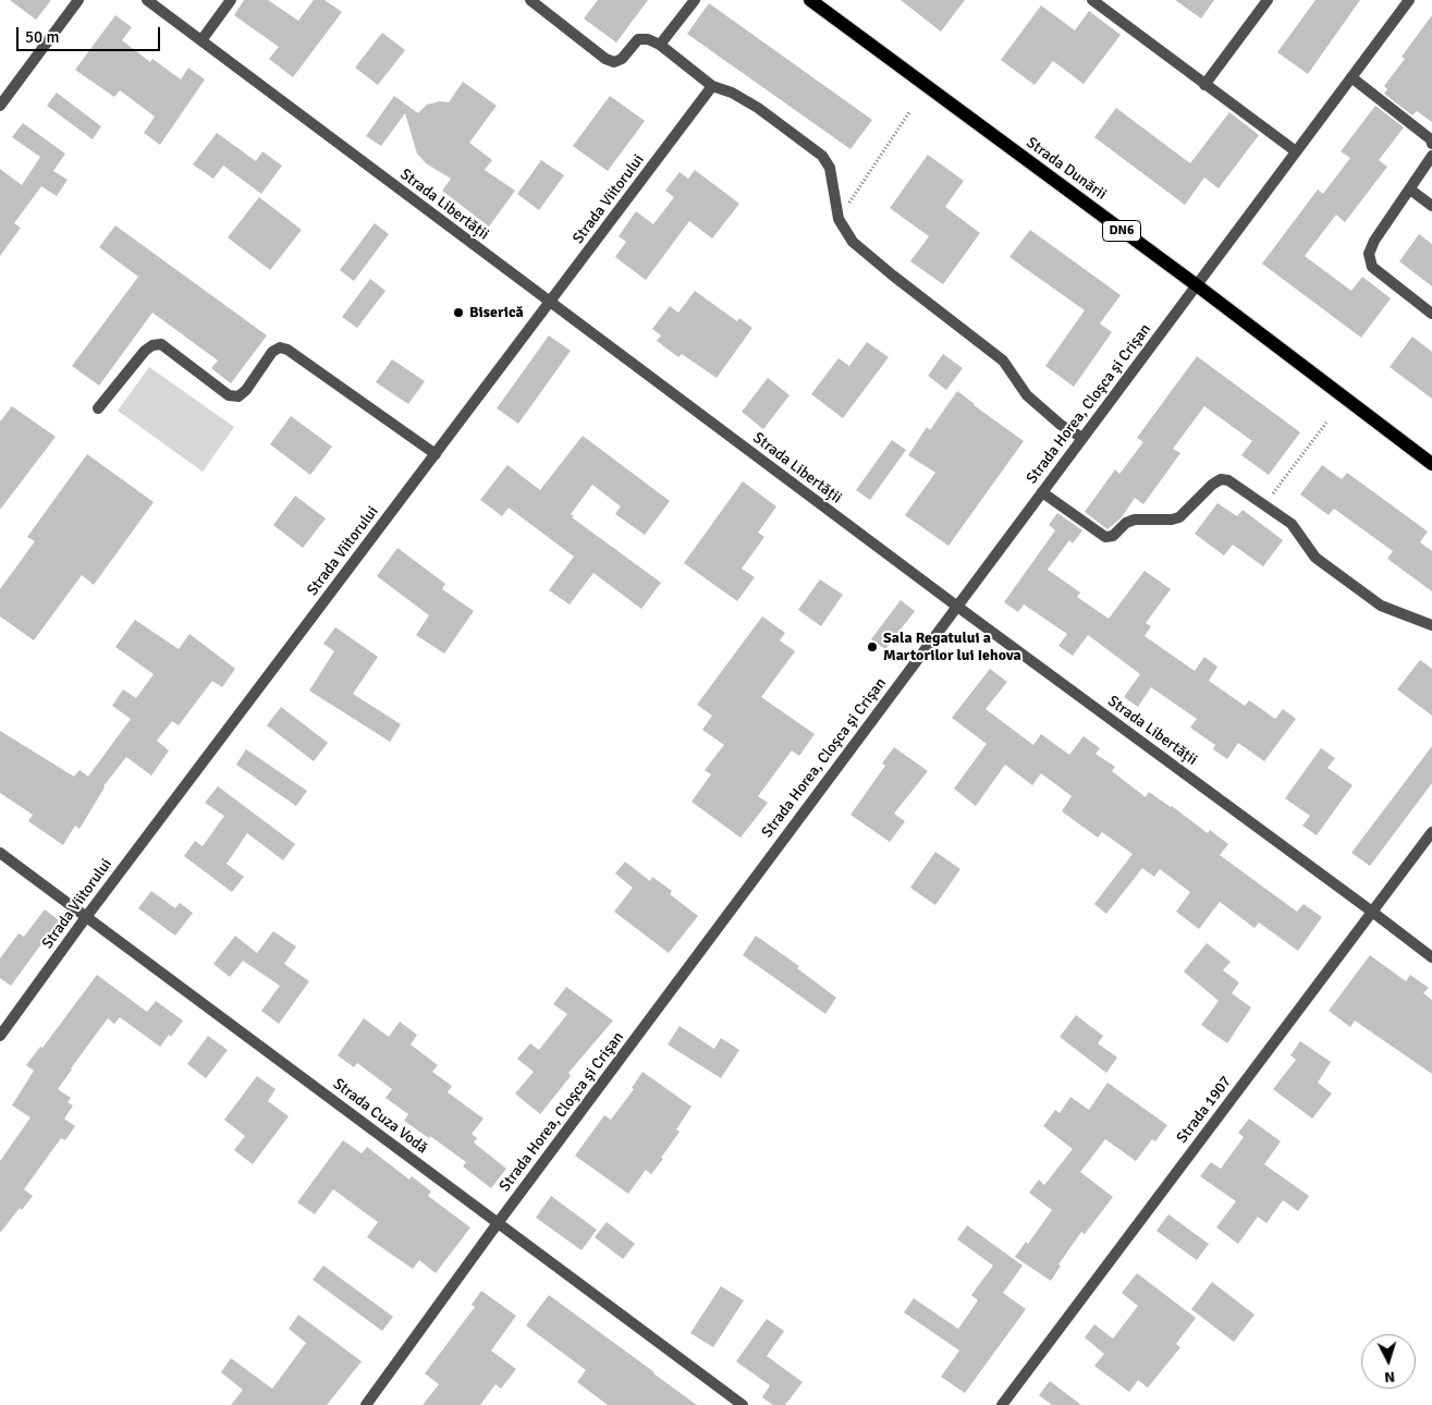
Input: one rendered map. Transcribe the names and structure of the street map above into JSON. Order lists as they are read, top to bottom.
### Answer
{
  "streets": {
    "main road": ["Strada Dunării", "DN6"],
    "street": [
      "Strada Viitorului",
      "Strada Libertății",
      "Strada Horea, Cloşca şi Crişan",
      "Strada 1907",
      "Strada Cuza Vodă"
    ]
  },
  "crossings": [
    ["Strada Dunării", "Strada Horea, Cloşca şi Crişan"],
    ["Strada Viitorului", "Strada Libertății"],
    ["Strada Viitorului", "Strada Cuza Vodă"],
    ["Strada Libertății", "Strada Horea, Cloşca şi Crişan"],
    ["Strada Libertății", "Strada 1907"],
    ["Strada Horea, Cloşca şi Crişan", "Strada Cuza Vodă"]
  ],
  "places": ["Biserică", "Sala Regatului a Martorilor lui Iehova"],
  "scale_bar": "50 m",
  "north": "bottom"
}
